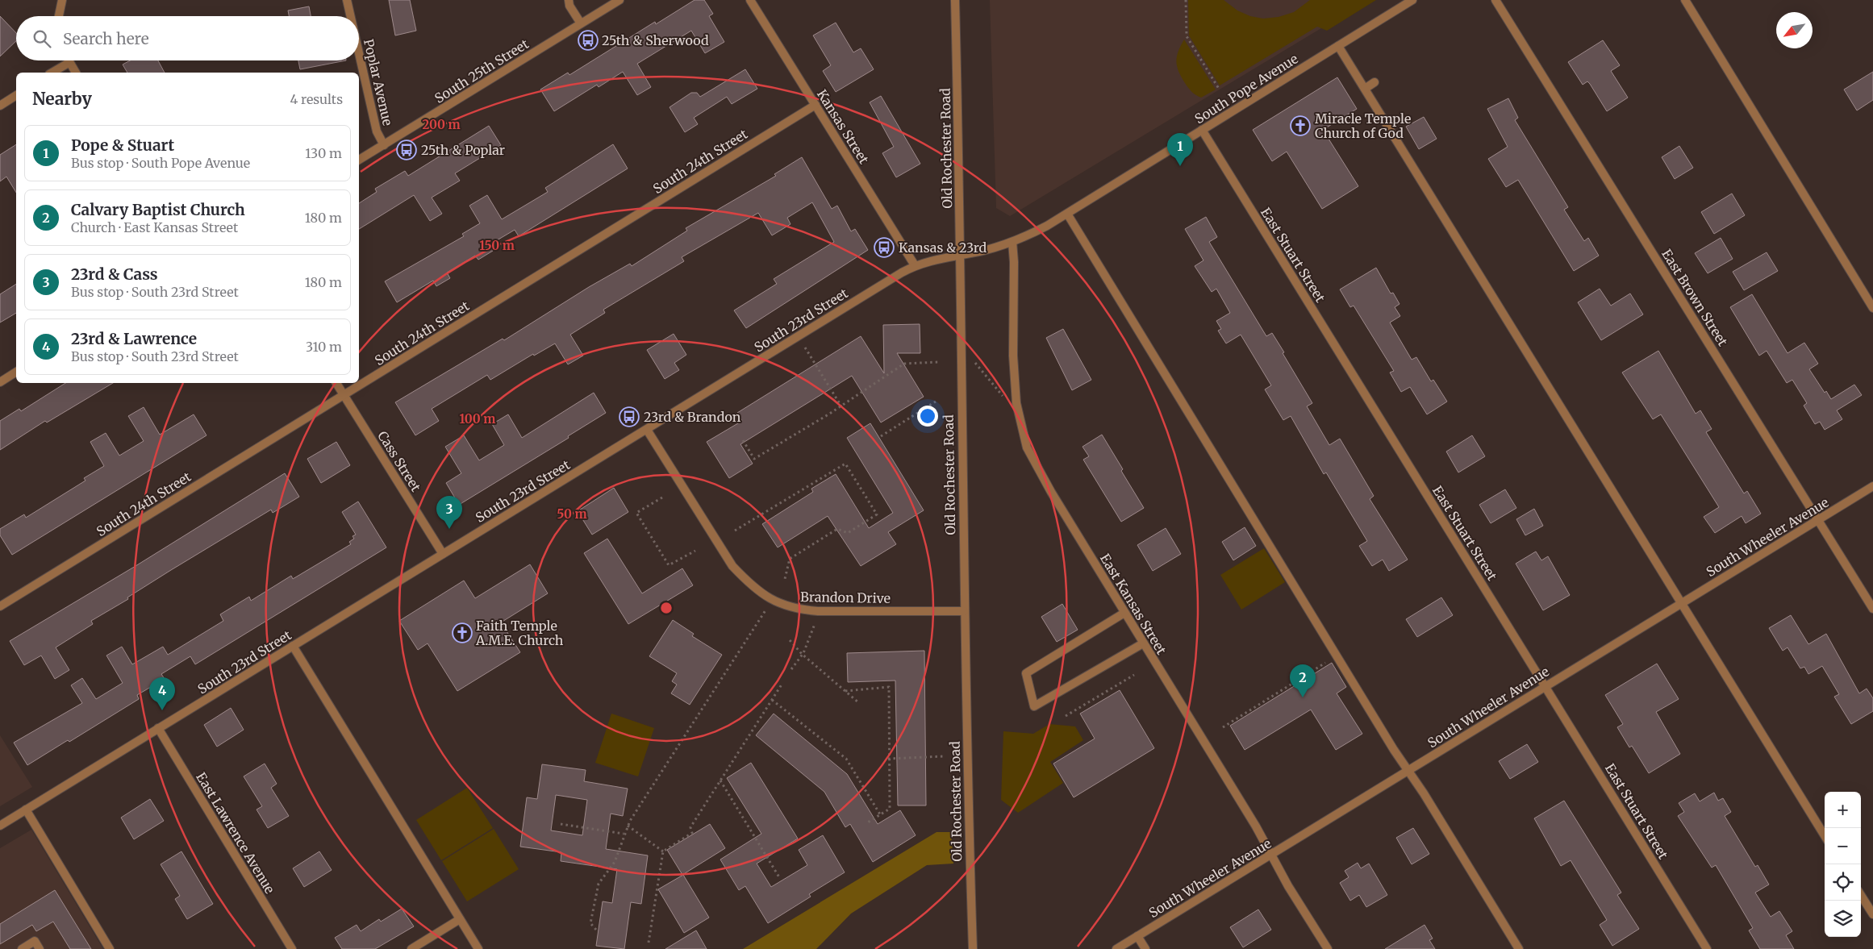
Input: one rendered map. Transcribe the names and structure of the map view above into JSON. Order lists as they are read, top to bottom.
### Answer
{
  "streets": {
    "street": [
      "South 25th Street",
      "Poplar Avenue",
      "South Pope Avenue",
      "Kansas Street",
      "Old Rochester Road",
      "South 24th Street",
      "East Stuart Street",
      "East Brown Street",
      "South 23rd Street",
      "Cass Street",
      "South Wheeler Avenue",
      "Brandon Drive",
      "East Kansas Street",
      "East Lawrence Avenue"
    ]
  },
  "crossings": [
    ["South 25th Street", "Poplar Avenue"],
    ["South Pope Avenue", "Old Rochester Road"],
    ["South Pope Avenue", "East Stuart Street"],
    ["South Pope Avenue", "South 23rd Street"],
    ["South Pope Avenue", "East Kansas Street"],
    ["Kansas Street", "South 24th Street"],
    ["Kansas Street", "South 23rd Street"],
    ["Old Rochester Road", "South 23rd Street"],
    ["Old Rochester Road", "Brandon Drive"],
    ["South 24th Street", "Cass Street"],
    ["East Stuart Street", "South Wheeler Avenue"],
    ["East Brown Street", "South Wheeler Avenue"],
    ["South 23rd Street", "Cass Street"],
    ["South 23rd Street", "Brandon Drive"],
    ["South 23rd Street", "East Lawrence Avenue"],
    ["South Wheeler Avenue", "East Kansas Street"]
  ],
  "places": {
    "bus stop": [
      "25th & Sherwood",
      "25th & Poplar",
      "Kansas & 23rd",
      "23rd & Brandon"
    ],
    "church": ["Miracle Temple Church of God", "Faith Temple A.M.E. Church"]
  },
  "north": "bottom left",
  "page": {
    "search": "Search here",
    "heading": ["Nearby", "4 results"],
    "list": [
      {
        "mark": "1",
        "name": "Pope & Stuart",
        "note": "Bus stop · South Pope Avenue",
        "value": "130 m"
      },
      {
        "mark": "2",
        "name": "Calvary Baptist Church",
        "note": "Church · East Kansas Street",
        "value": "180 m"
      },
      {
        "mark": "3",
        "name": "23rd & Cass",
        "note": "Bus stop · South 23rd Street",
        "value": "180 m"
      },
      {
        "mark": "4",
        "name": "23rd & Lawrence",
        "note": "Bus stop · South 23rd Street",
        "value": "310 m"
      }
    ],
    "pins": [
      "1",
      "3",
      "2",
      "4"
    ],
    "map_buttons": ["+", "−"]
  },
  "rings": [
    "200 m",
    "150 m",
    "100 m",
    "50 m"
  ]
}
